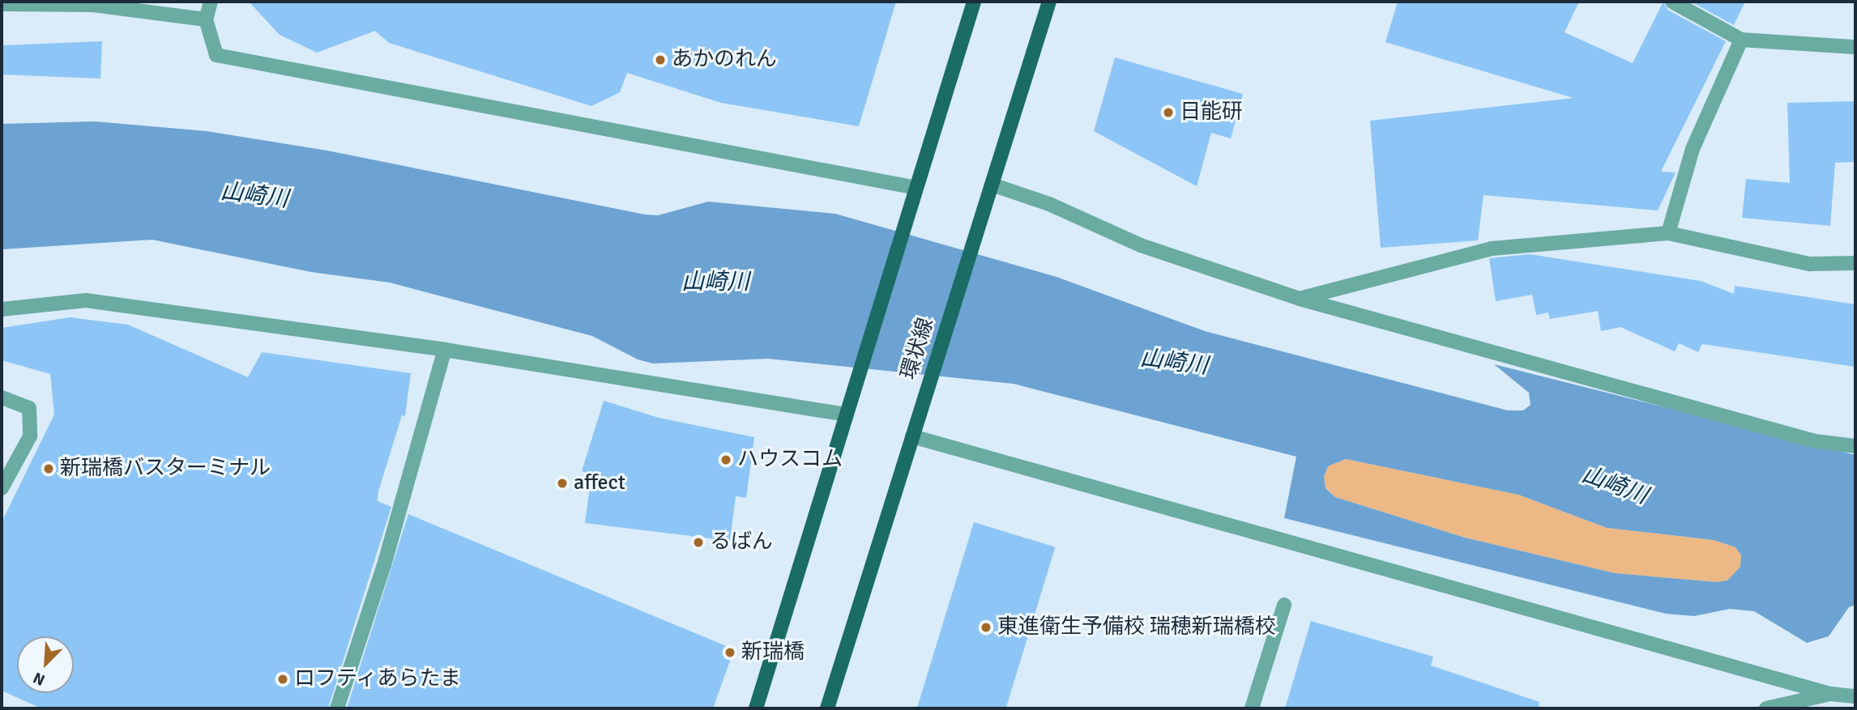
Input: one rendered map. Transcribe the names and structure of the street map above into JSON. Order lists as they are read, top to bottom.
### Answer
{
  "streets": {
    "main road": ["環状線"]
  },
  "water": ["山崎川"],
  "places": [
    "あかのれん",
    "日能研",
    "ハウスコム",
    "新瑞橋バスターミナル",
    "affect",
    "るばん",
    "東進衛生予備校 瑞穂新瑞橋校",
    "新瑞橋",
    "ロフティあらたま"
  ],
  "north": "bottom left"
}
